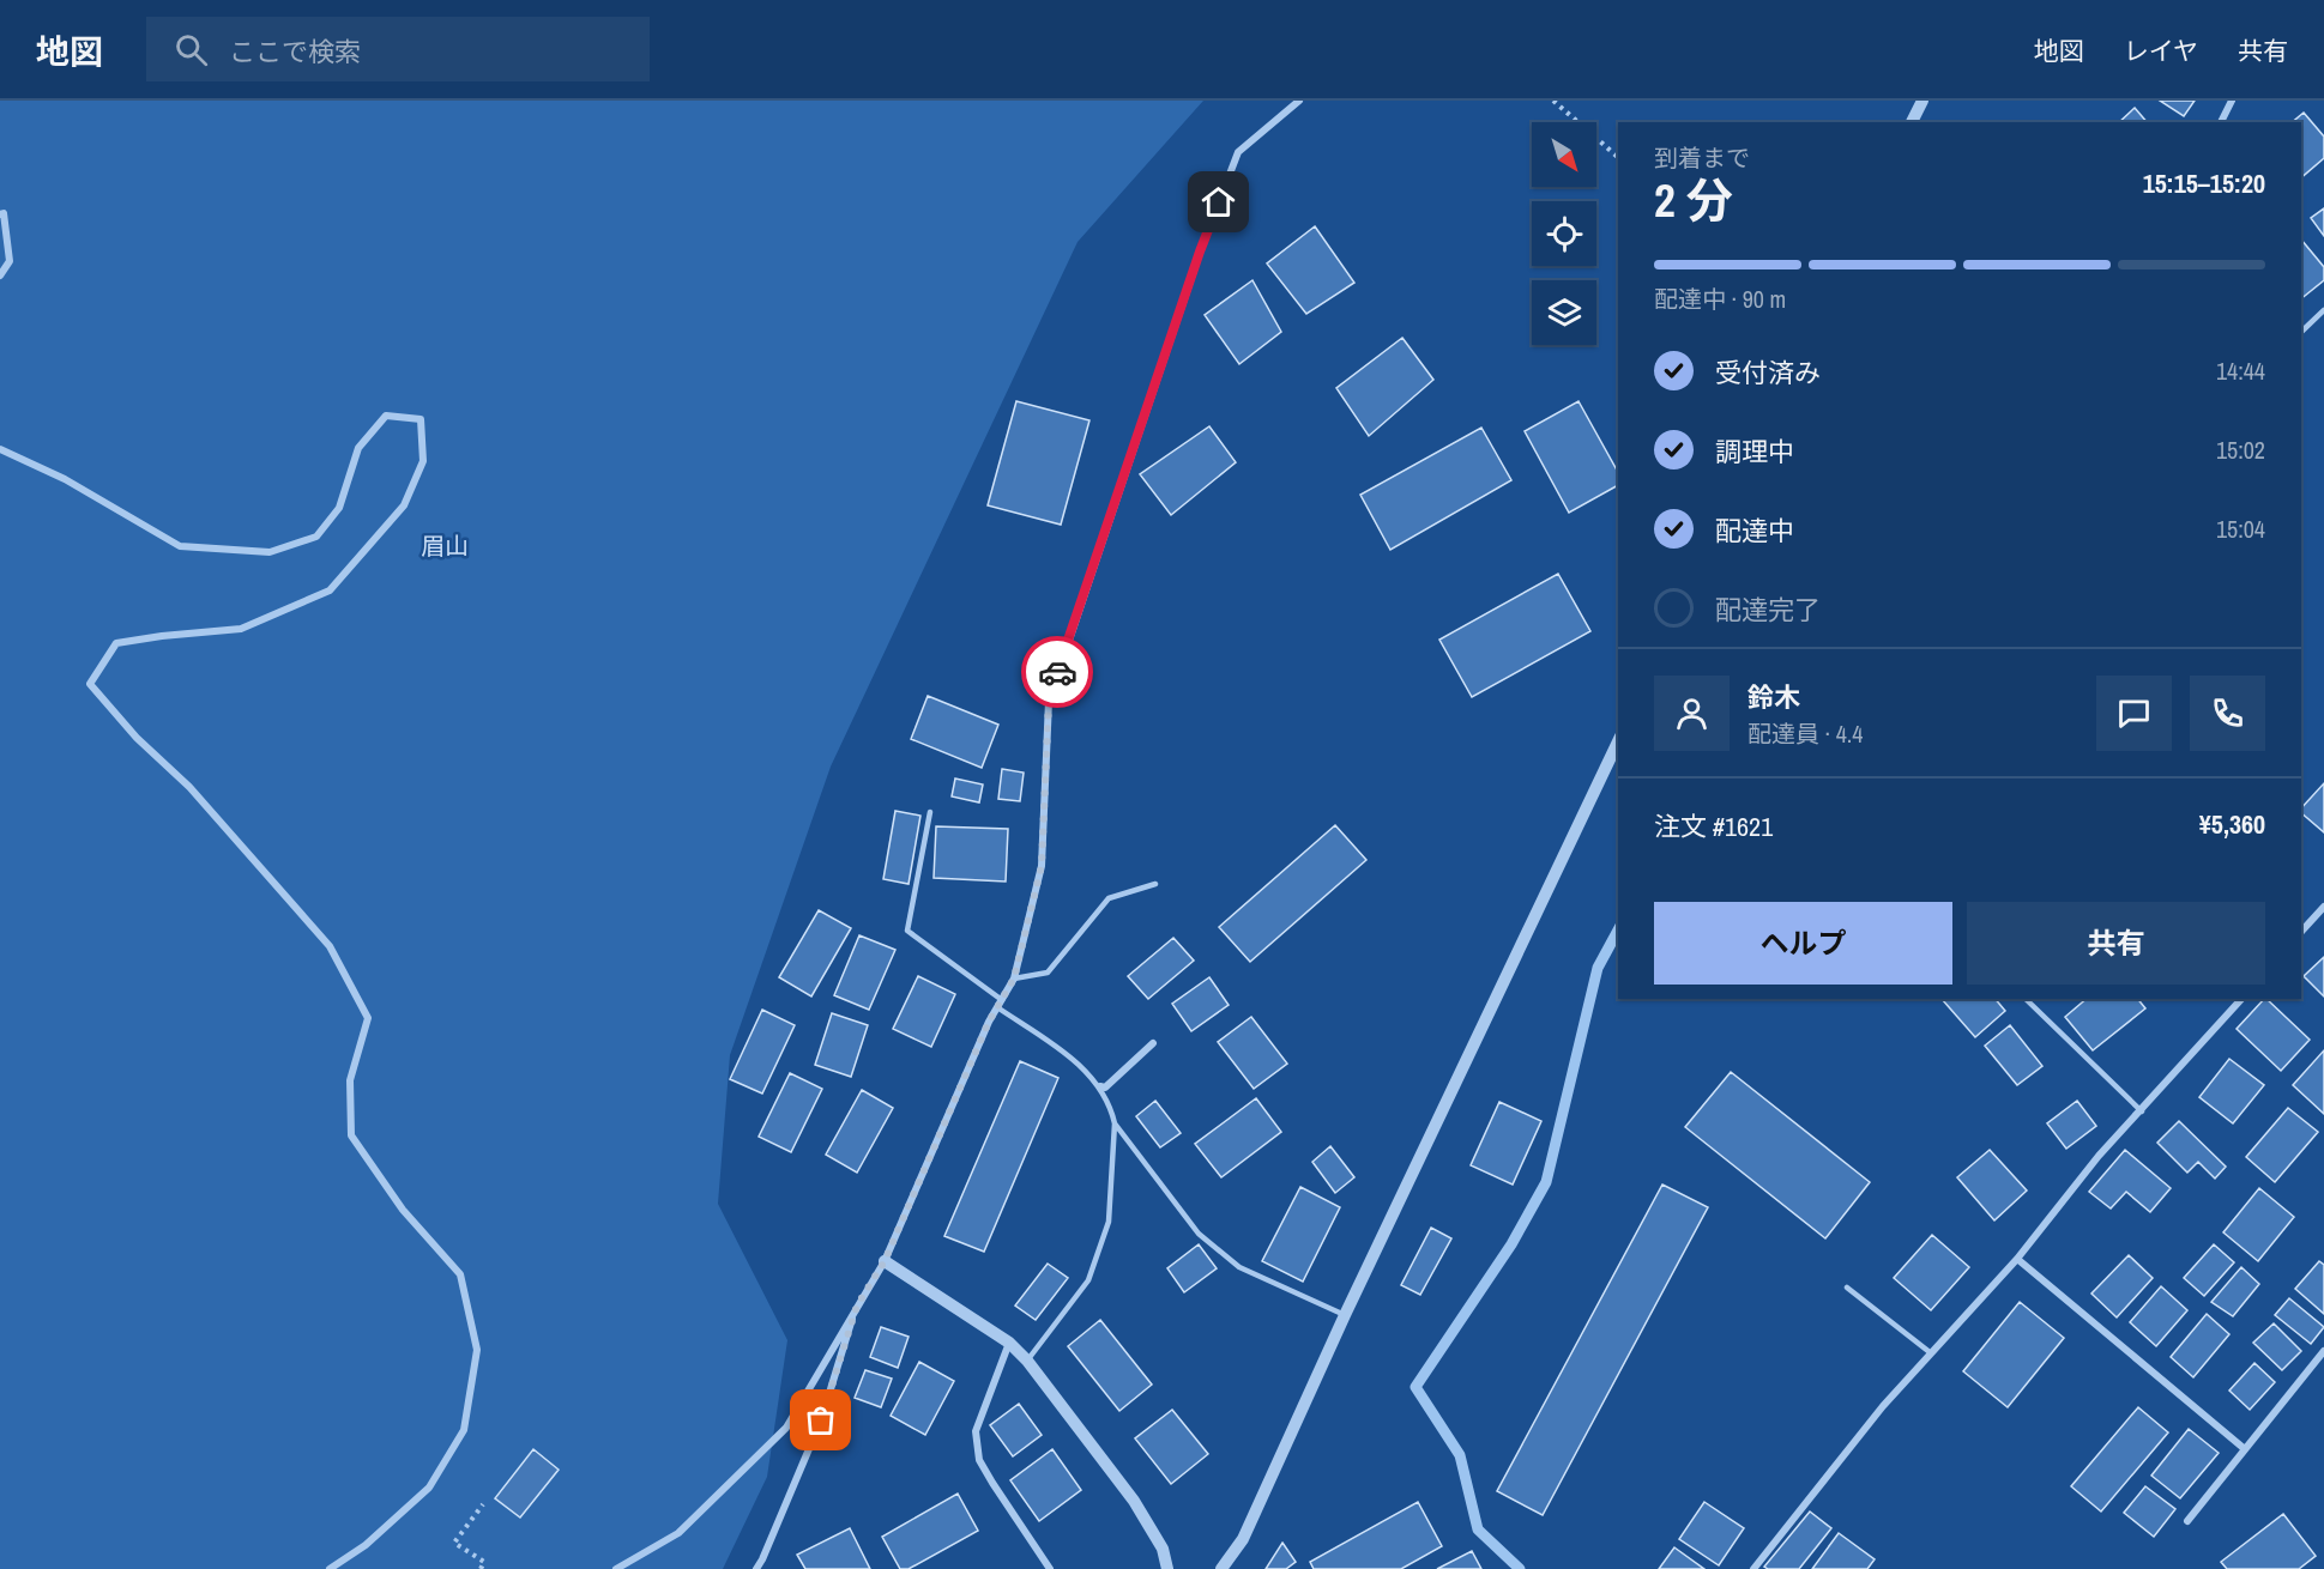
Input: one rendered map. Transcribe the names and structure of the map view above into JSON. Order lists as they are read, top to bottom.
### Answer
{
  "parks": ["眉山"],
  "north": "bottom right",
  "page": {
    "header": "地図",
    "search": "ここで検索",
    "nav": ["地図", "レイヤ", "共有"],
    "heading": ["2 分", "到着まで", "15:15–15:20"],
    "panel": [
      "鈴木",
      "配達員 · 4.4",
      "注文 #1621",
      "¥5,360"
    ],
    "bar": "配達中 · 90 m",
    "list": [
      ["受付済み", "14:44"],
      ["調理中", "15:02"],
      ["配達中", "15:04"],
      "配達完了"
    ],
    "buttons": ["ヘルプ", "共有"]
  }
}
